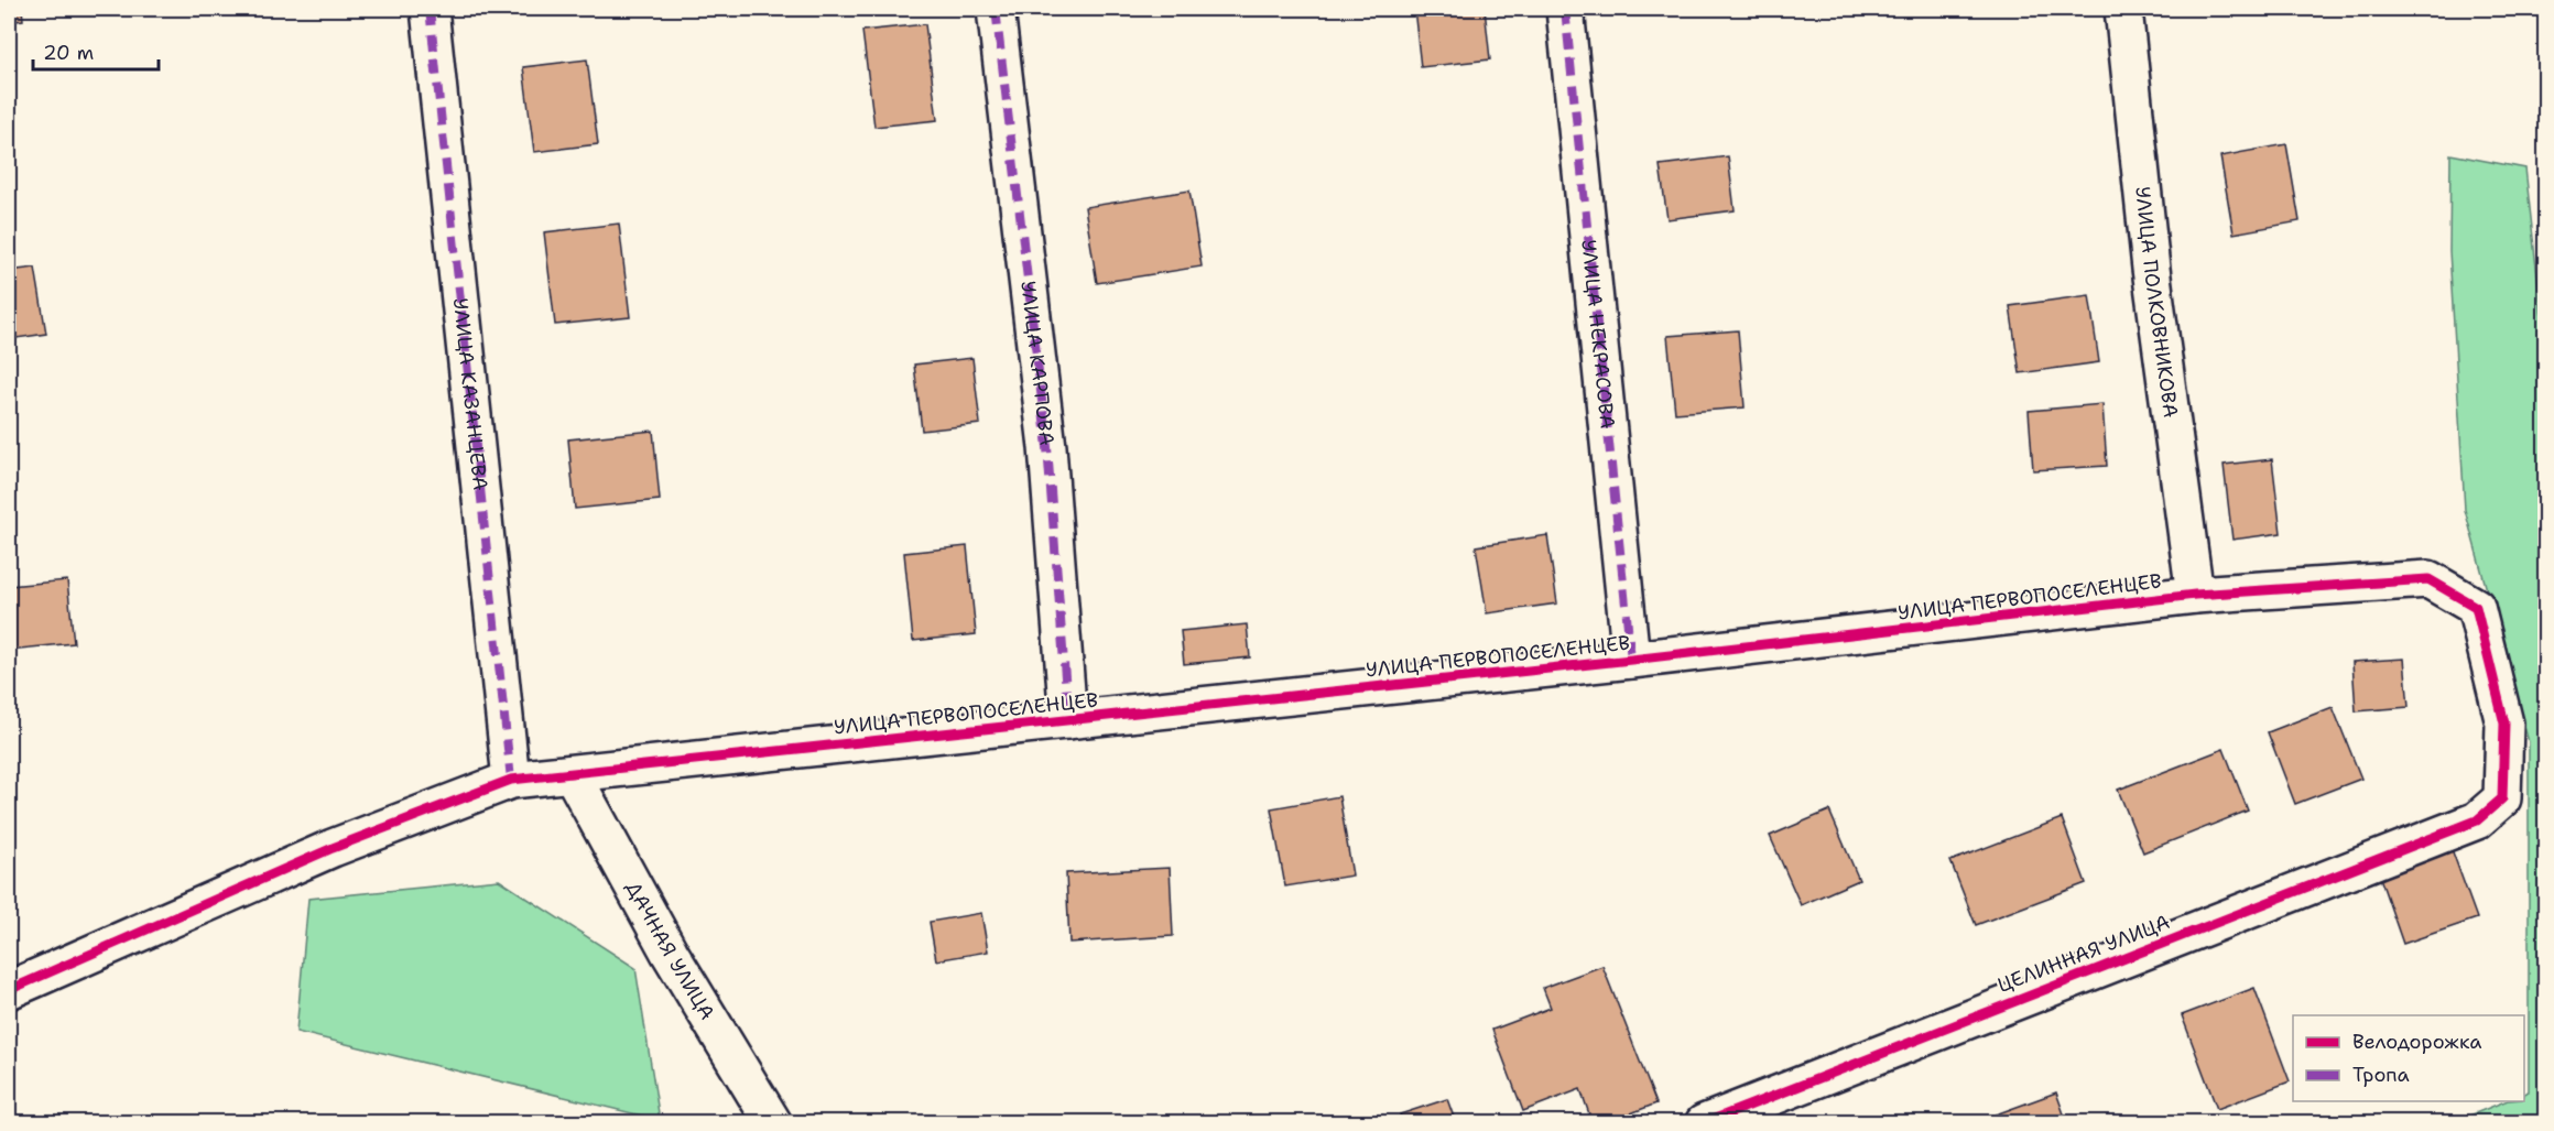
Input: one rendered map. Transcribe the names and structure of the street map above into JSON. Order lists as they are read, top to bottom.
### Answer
{
  "streets": {
    "street": [
      "УЛИЦА ПОЛКОВНИКОВА",
      "УЛИЦА НЕКРАСОВА",
      "УЛИЦА КАРПОВА",
      "УЛИЦА КАЗАНЦЕВА",
      "УЛИЦА ПЕРВОПОСЕЛЕНЦЕВ",
      "ДАЧНАЯ УЛИЦА",
      "ЦЕЛИННАЯ УЛИЦА"
    ]
  },
  "crossings": [
    ["УЛИЦА ПОЛКОВНИКОВА", "УЛИЦА ПЕРВОПОСЕЛЕНЦЕВ"],
    ["УЛИЦА НЕКРАСОВА", "УЛИЦА ПЕРВОПОСЕЛЕНЦЕВ"],
    ["УЛИЦА КАРПОВА", "УЛИЦА ПЕРВОПОСЕЛЕНЦЕВ"],
    ["УЛИЦА КАЗАНЦЕВА", "УЛИЦА ПЕРВОПОСЕЛЕНЦЕВ"],
    ["УЛИЦА ПЕРВОПОСЕЛЕНЦЕВ", "ДАЧНАЯ УЛИЦА"],
    ["УЛИЦА ПЕРВОПОСЕЛЕНЦЕВ", "ЦЕЛИННАЯ УЛИЦА"]
  ],
  "legend": ["Велодорожка", "Тропа"],
  "scale_bar": "20 m"
}
